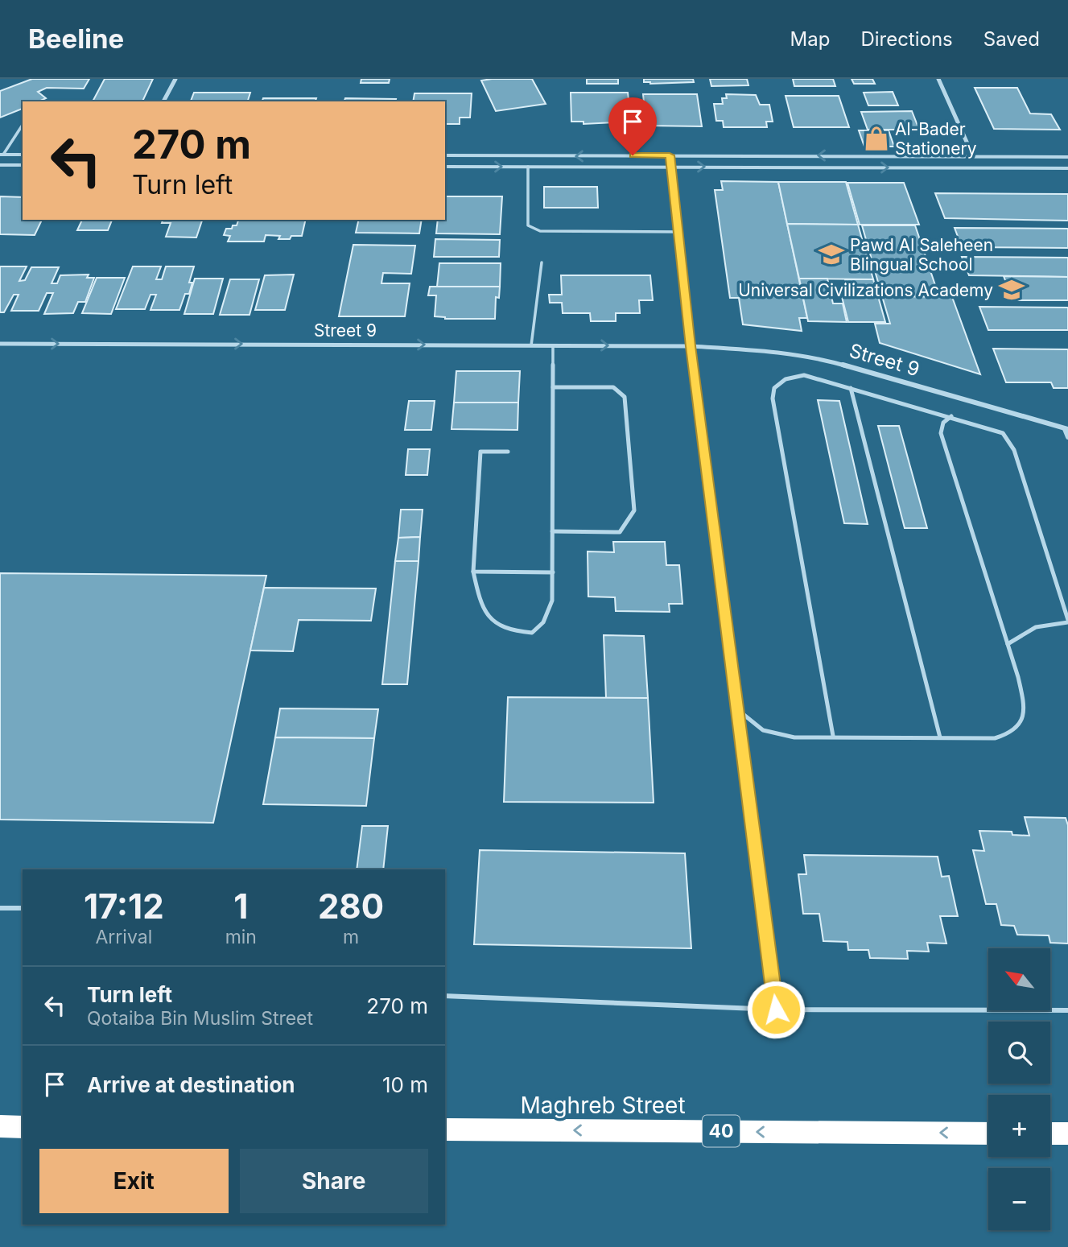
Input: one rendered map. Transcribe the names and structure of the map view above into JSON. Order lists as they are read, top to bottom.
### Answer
{
  "streets": {
    "highway": ["Maghreb Street", "40"],
    "street": ["Street 9"]
  },
  "one_way": ["Street 9", "Maghreb Street"],
  "places": {
    "shop": ["Al-Bader Stationery"],
    "school or university": ["Pawd Al Saleheen Blingual School", "Universal Civilizations Academy"]
  },
  "north": "top left",
  "page": {
    "header": "Beeline",
    "nav": ["Map", "Directions", "Saved"],
    "turn": ["270 m", "Turn left"],
    "eta": [
      "17:12",
      "Arrival",
      "1",
      "min",
      "280",
      "m"
    ],
    "map_buttons": ["+", "−"],
    "list": [
      {
        "name": "Turn left",
        "note": "Qotaiba Bin Muslim Street",
        "value": "270 m"
      },
      {
        "name": "Arrive at destination",
        "value": "10 m"
      }
    ],
    "buttons": ["Exit", "Share"]
  }
}
